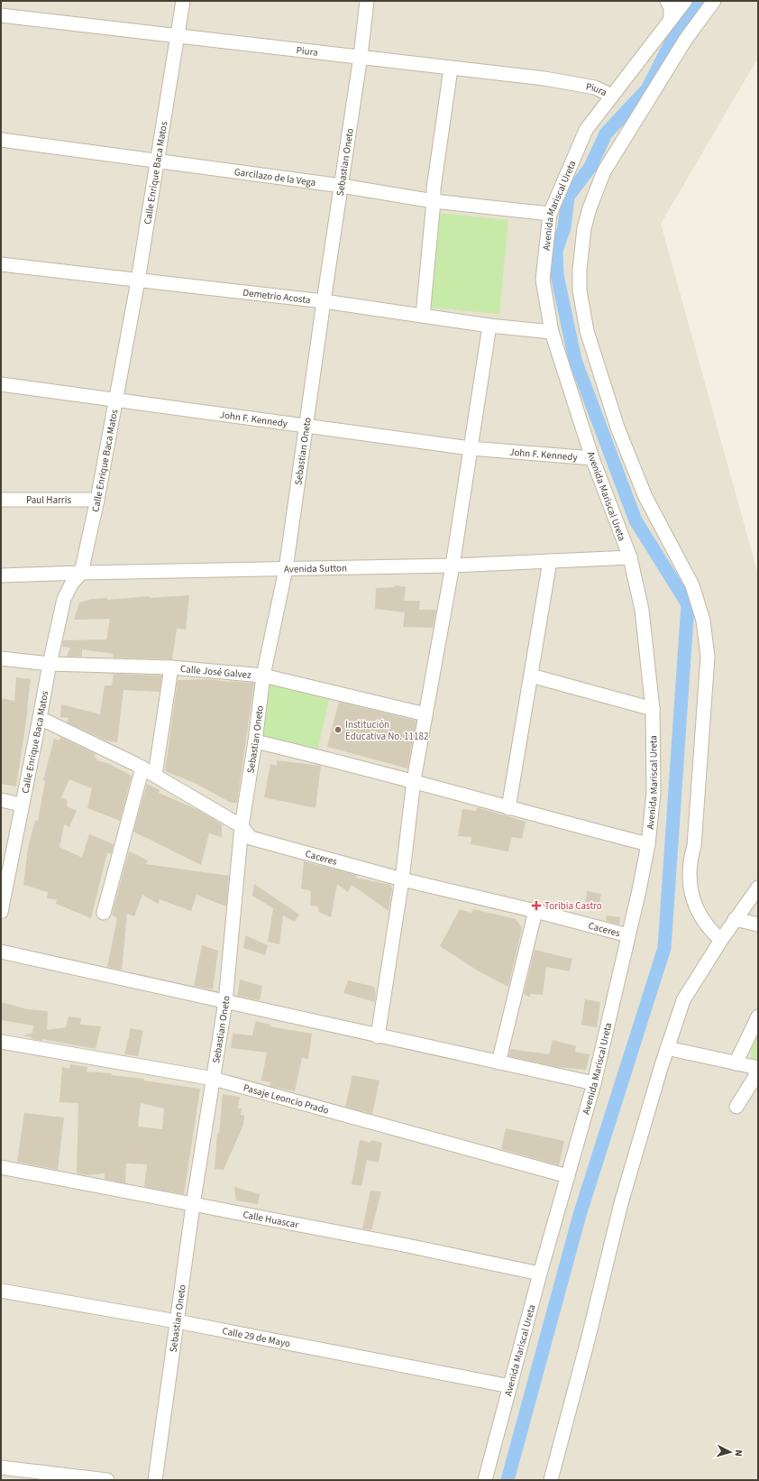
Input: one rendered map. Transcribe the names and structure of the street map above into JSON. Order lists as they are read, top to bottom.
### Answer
{
  "streets": {
    "street": [
      "Piura",
      "Sebastian Oneto",
      "Calle Enrique Baca Matos",
      "Garcilazo de la Vega",
      "Avenida Mariscal Ureta",
      "Demetrio Acosta",
      "John F. Kennedy",
      "Paul Harris",
      "Avenida Sutton",
      "Calle José Galvez",
      "Caceres",
      "Pasaje Leoncio Prado",
      "Calle Huascar",
      "Calle 29 de Mayo"
    ]
  },
  "crossings": [
    ["Piura", "Sebastian Oneto"],
    ["Piura", "Calle Enrique Baca Matos"],
    ["Piura", "Avenida Mariscal Ureta"],
    ["Sebastian Oneto", "Garcilazo de la Vega"],
    ["Sebastian Oneto", "Demetrio Acosta"],
    ["Sebastian Oneto", "John F. Kennedy"],
    ["Sebastian Oneto", "Avenida Sutton"],
    ["Sebastian Oneto", "Calle José Galvez"],
    ["Sebastian Oneto", "Caceres"],
    ["Sebastian Oneto", "Pasaje Leoncio Prado"],
    ["Sebastian Oneto", "Calle Huascar"],
    ["Sebastian Oneto", "Calle 29 de Mayo"],
    ["Calle Enrique Baca Matos", "Garcilazo de la Vega"],
    ["Calle Enrique Baca Matos", "Demetrio Acosta"],
    ["Calle Enrique Baca Matos", "John F. Kennedy"],
    ["Calle Enrique Baca Matos", "Paul Harris"],
    ["Calle Enrique Baca Matos", "Avenida Sutton"],
    ["Calle Enrique Baca Matos", "Calle José Galvez"],
    ["Calle Enrique Baca Matos", "Caceres"],
    ["Garcilazo de la Vega", "Avenida Mariscal Ureta"],
    ["Avenida Mariscal Ureta", "Demetrio Acosta"],
    ["Avenida Mariscal Ureta", "John F. Kennedy"],
    ["Avenida Mariscal Ureta", "Avenida Sutton"],
    ["Avenida Mariscal Ureta", "Caceres"],
    ["Avenida Mariscal Ureta", "Pasaje Leoncio Prado"],
    ["Avenida Mariscal Ureta", "Calle Huascar"],
    ["Avenida Mariscal Ureta", "Calle 29 de Mayo"]
  ],
  "places": {
    "other": ["Institución Educativa No. 11182"],
    "health": ["Toribia Castro"]
  },
  "north": "right"
}
